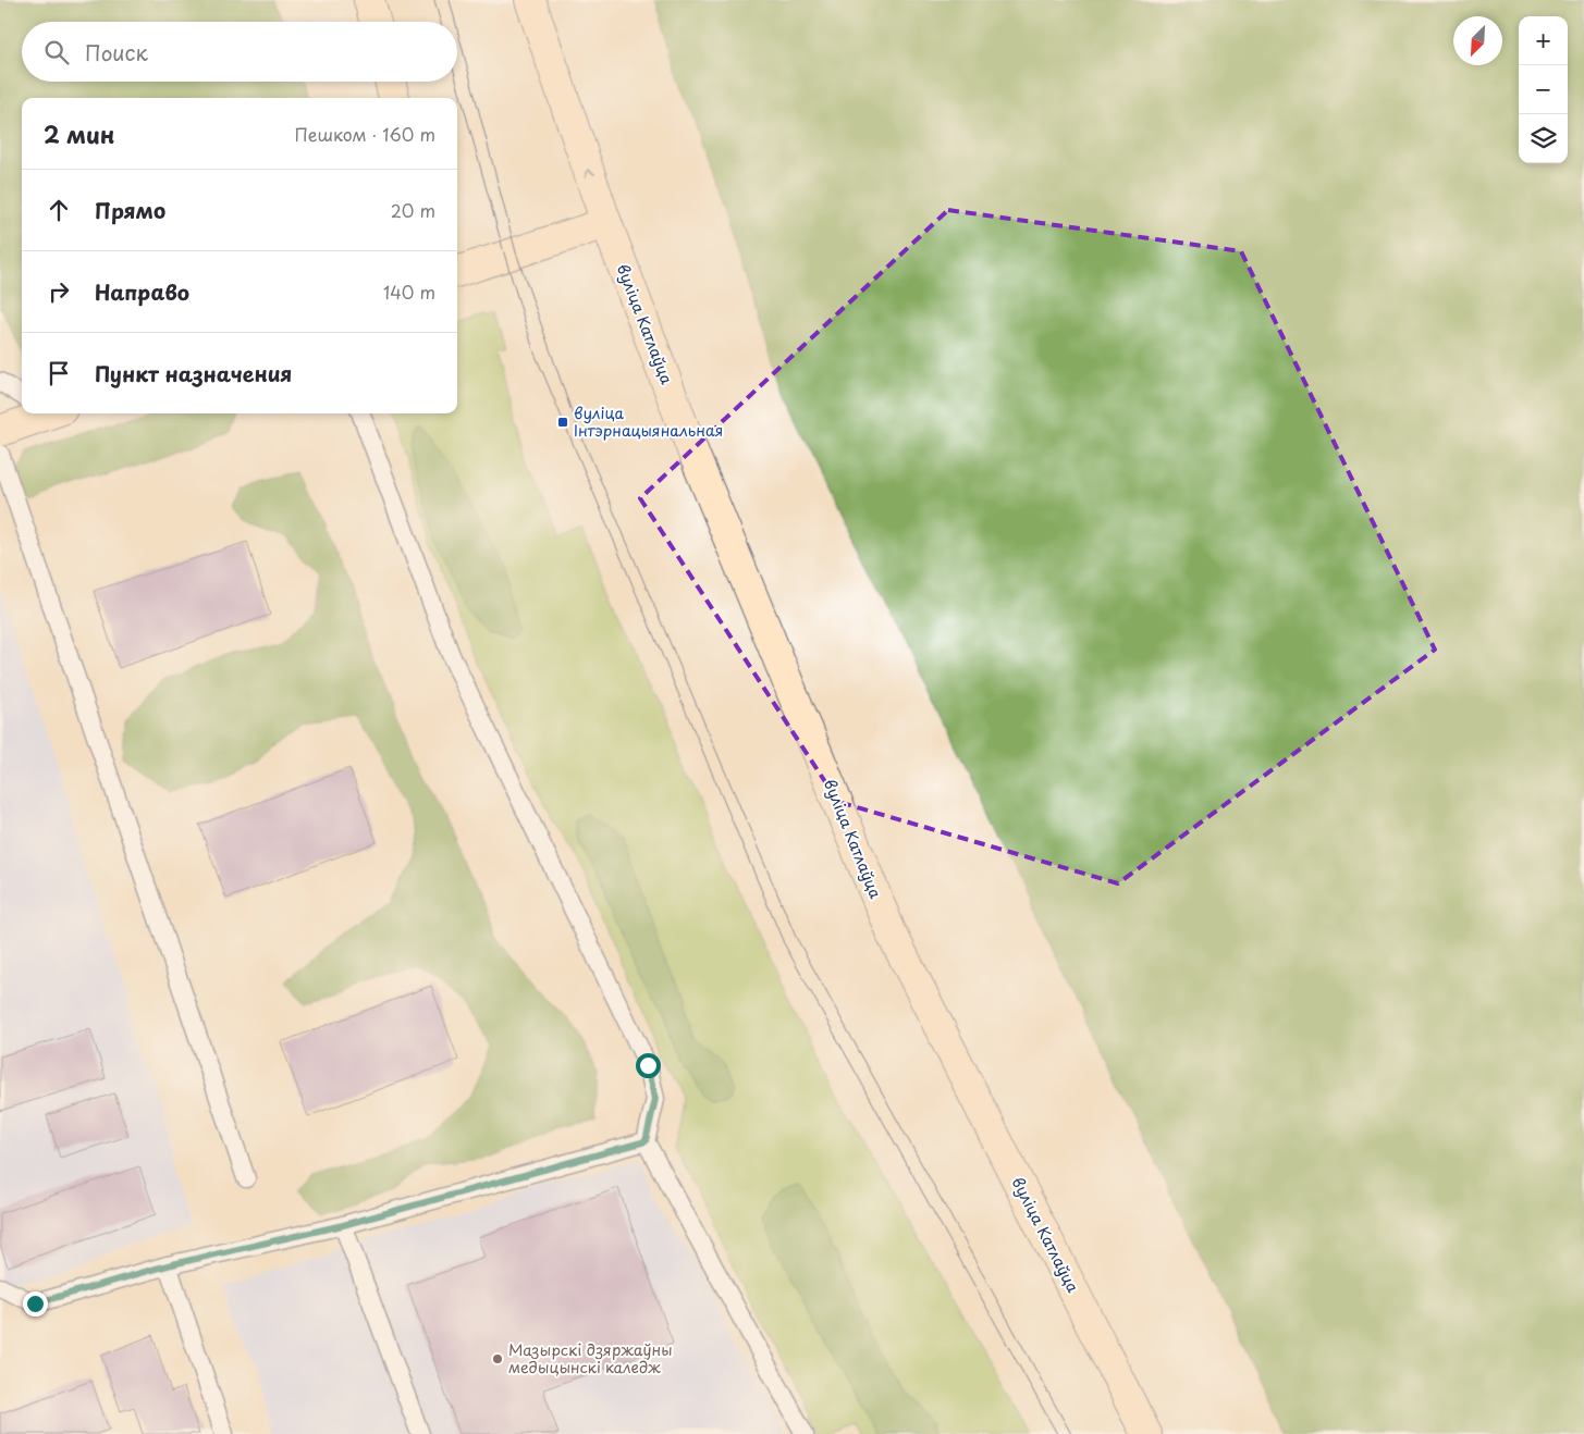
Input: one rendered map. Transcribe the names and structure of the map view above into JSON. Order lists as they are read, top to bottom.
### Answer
{
  "streets": {
    "main road": ["вуліца Катлаўца"]
  },
  "places": {
    "transit": ["вуліца Інтэрнацыянальная"],
    "other": ["Мазырскі дзяржаўны медыцынскі каледж"]
  },
  "north": "bottom left",
  "page": {
    "map_buttons": ["+", "−"],
    "search": "Поиск",
    "heading": ["2 мин", "Пешком · 160 m"],
    "list": [
      ["Прямо", "20 m"],
      ["Направо", "140 m"],
      "Пункт назначения"
    ]
  }
}
